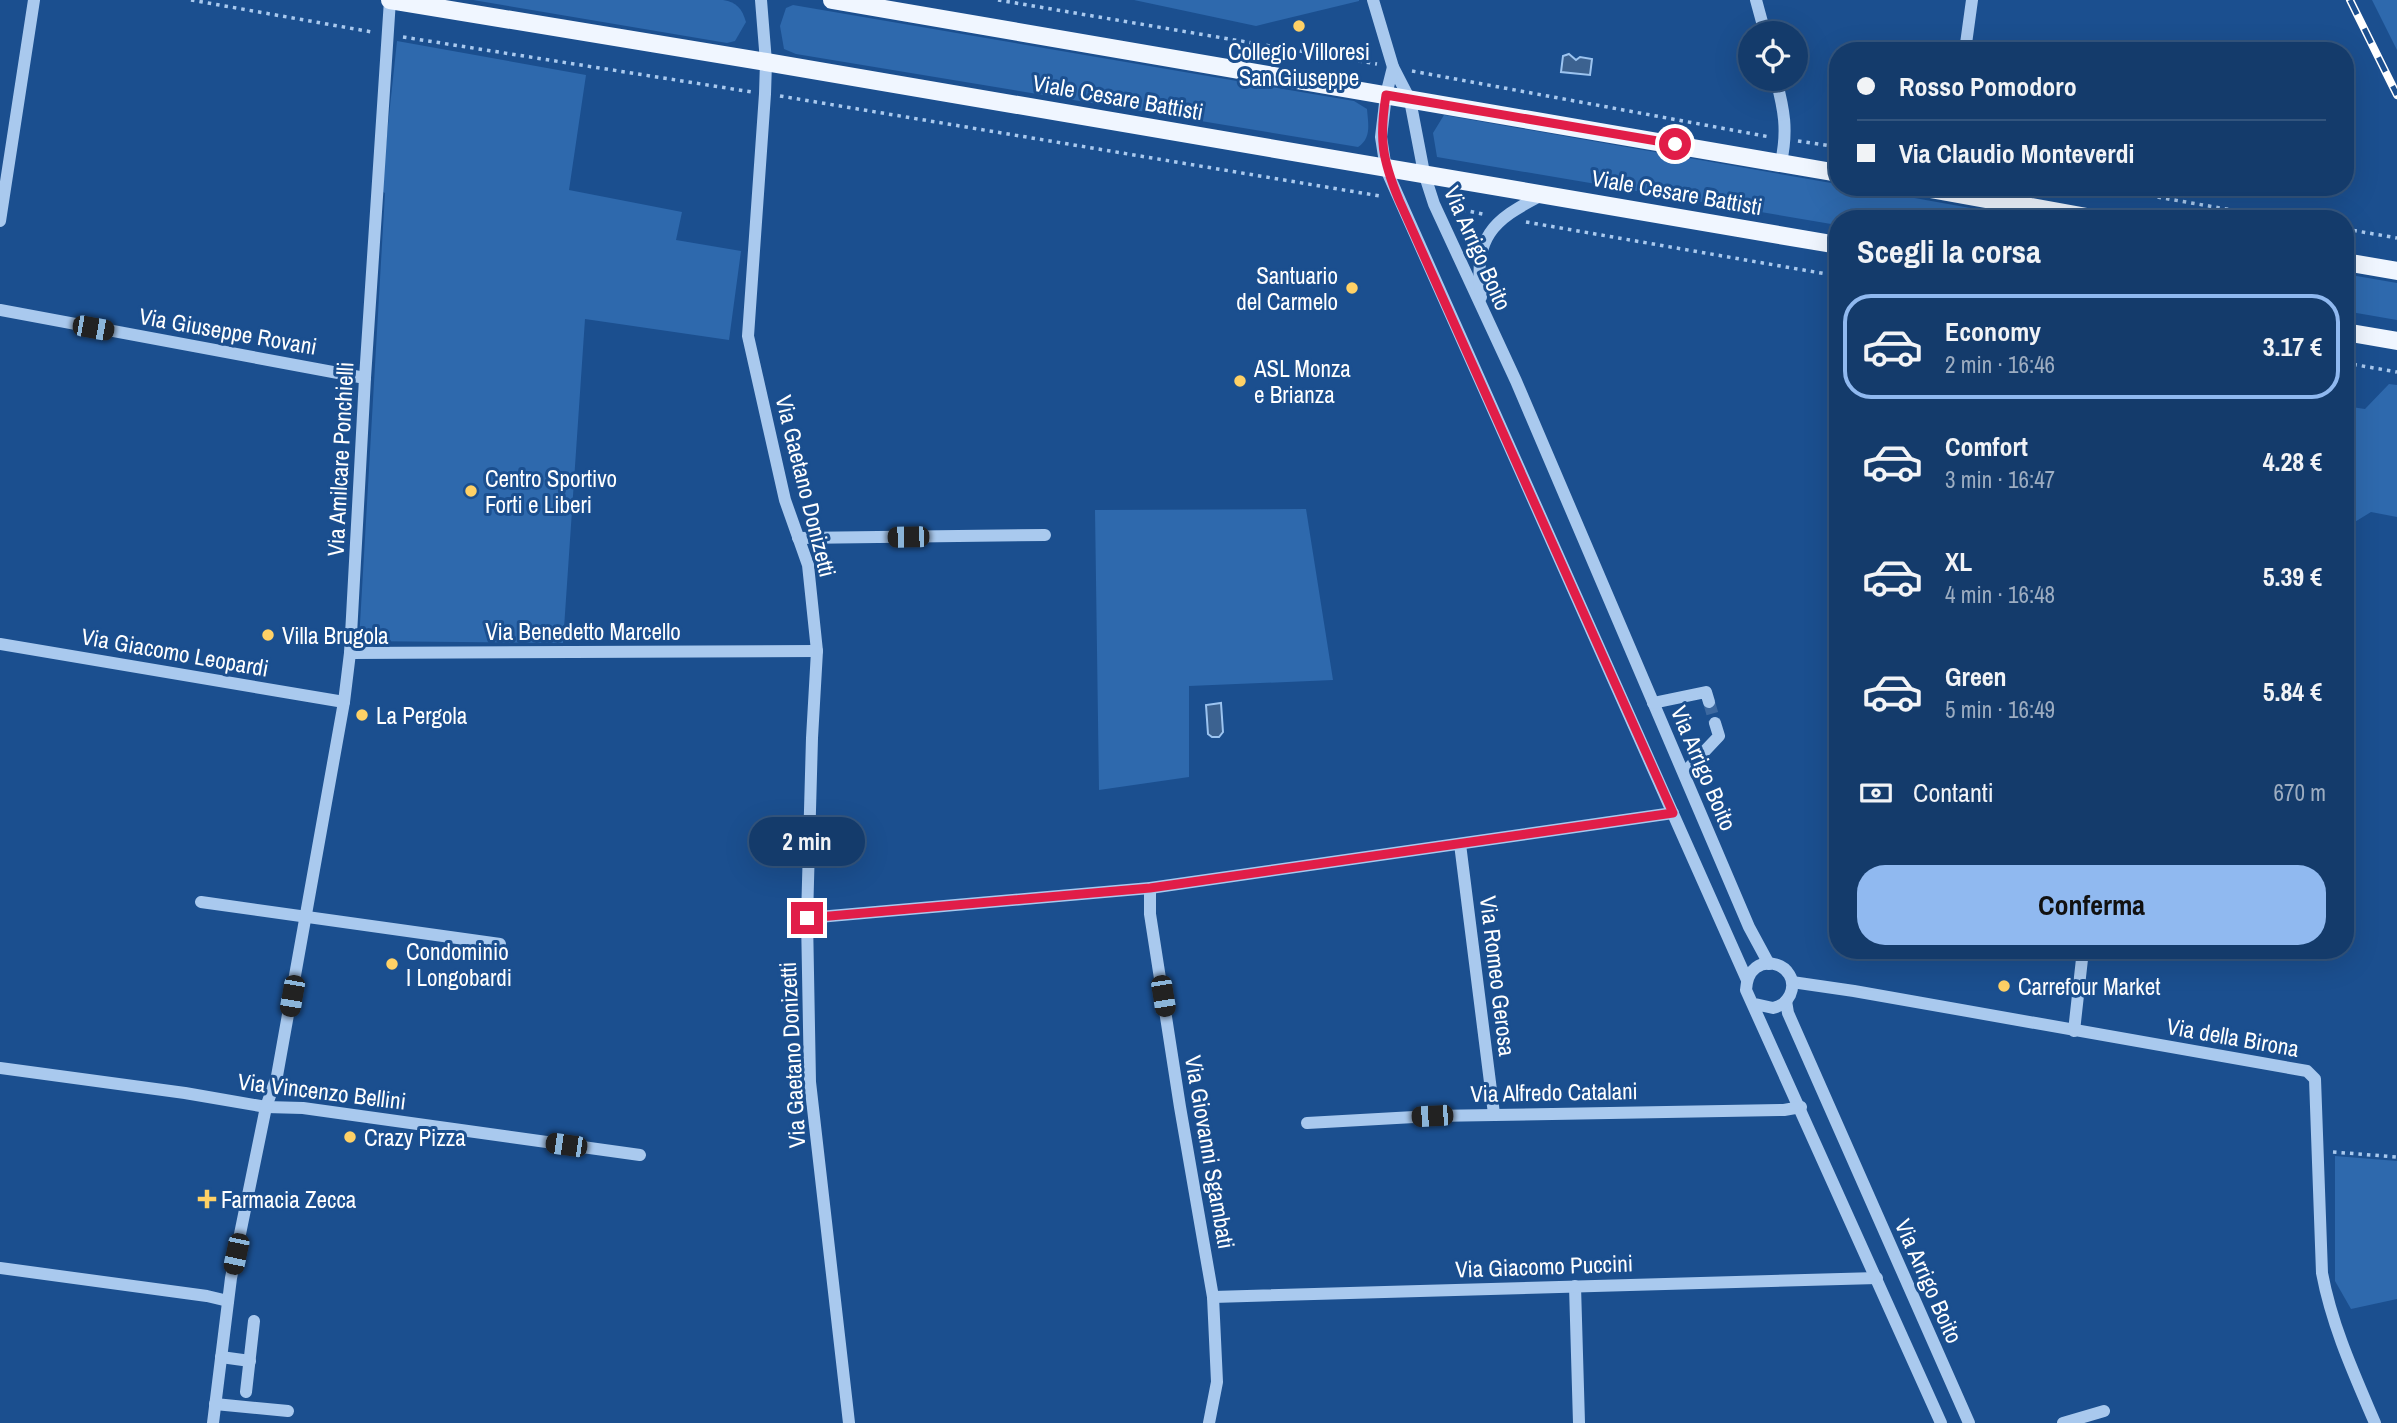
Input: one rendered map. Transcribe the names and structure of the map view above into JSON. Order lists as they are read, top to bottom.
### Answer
{
  "streets": {
    "main road": ["Viale Cesare Battisti"],
    "street": [
      "Via Arrigo Boito",
      "Via Giuseppe Rovani",
      "Via Amilcare Ponchielli",
      "Via Gaetano Donizetti",
      "Via Benedetto Marcello",
      "Via Giacomo Leopardi",
      "Via Romeo Gerosa",
      "Via della Birona",
      "Via Vincenzo Bellini",
      "Via Alfredo Catalani",
      "Via Giovanni Sgambati",
      "Via Giacomo Puccini"
    ]
  },
  "crossings": [
    ["Viale Cesare Battisti", "Via Arrigo Boito"],
    ["Viale Cesare Battisti", "Via Amilcare Ponchielli"],
    ["Viale Cesare Battisti", "Via Gaetano Donizetti"],
    ["Via Arrigo Boito", "Via della Birona"],
    ["Via Arrigo Boito", "Via Alfredo Catalani"],
    ["Via Arrigo Boito", "Via Giacomo Puccini"],
    ["Via Giuseppe Rovani", "Via Amilcare Ponchielli"],
    ["Via Amilcare Ponchielli", "Via Benedetto Marcello"],
    ["Via Amilcare Ponchielli", "Via Giacomo Leopardi"],
    ["Via Amilcare Ponchielli", "Via Vincenzo Bellini"],
    ["Via Gaetano Donizetti", "Via Benedetto Marcello"],
    ["Via Romeo Gerosa", "Via Alfredo Catalani"],
    ["Via Giovanni Sgambati", "Via Giacomo Puccini"]
  ],
  "places": {
    "other": [
      "Collegio Villoresi San Giuseppe",
      "Santuario del Carmelo",
      "ASL Monza e Brianza",
      "Centro Sportivo Forti e Liberi",
      "Villa Brugola",
      "La Pergola",
      "Condominio I Longobardi",
      "Carrefour Market",
      "Crazy Pizza"
    ],
    "health": ["Farmacia Zecca"]
  },
  "page": {
    "banner": ["Rosso Pomodoro", "Via Claudio Monteverdi"],
    "heading": "Scegli la corsa",
    "list": [
      {
        "name": "Economy",
        "note": "2 min · 16:46",
        "value": "3.17 €"
      },
      {
        "name": "Comfort",
        "note": "3 min · 16:47",
        "value": "4.28 €"
      },
      {
        "name": "XL",
        "note": "4 min · 16:48",
        "value": "5.39 €"
      },
      {
        "name": "Green",
        "note": "5 min · 16:49",
        "value": "5.84 €"
      }
    ],
    "pay": ["Contanti", "670 m"],
    "bubble": "2 min",
    "buttons": "Conferma"
  }
}
